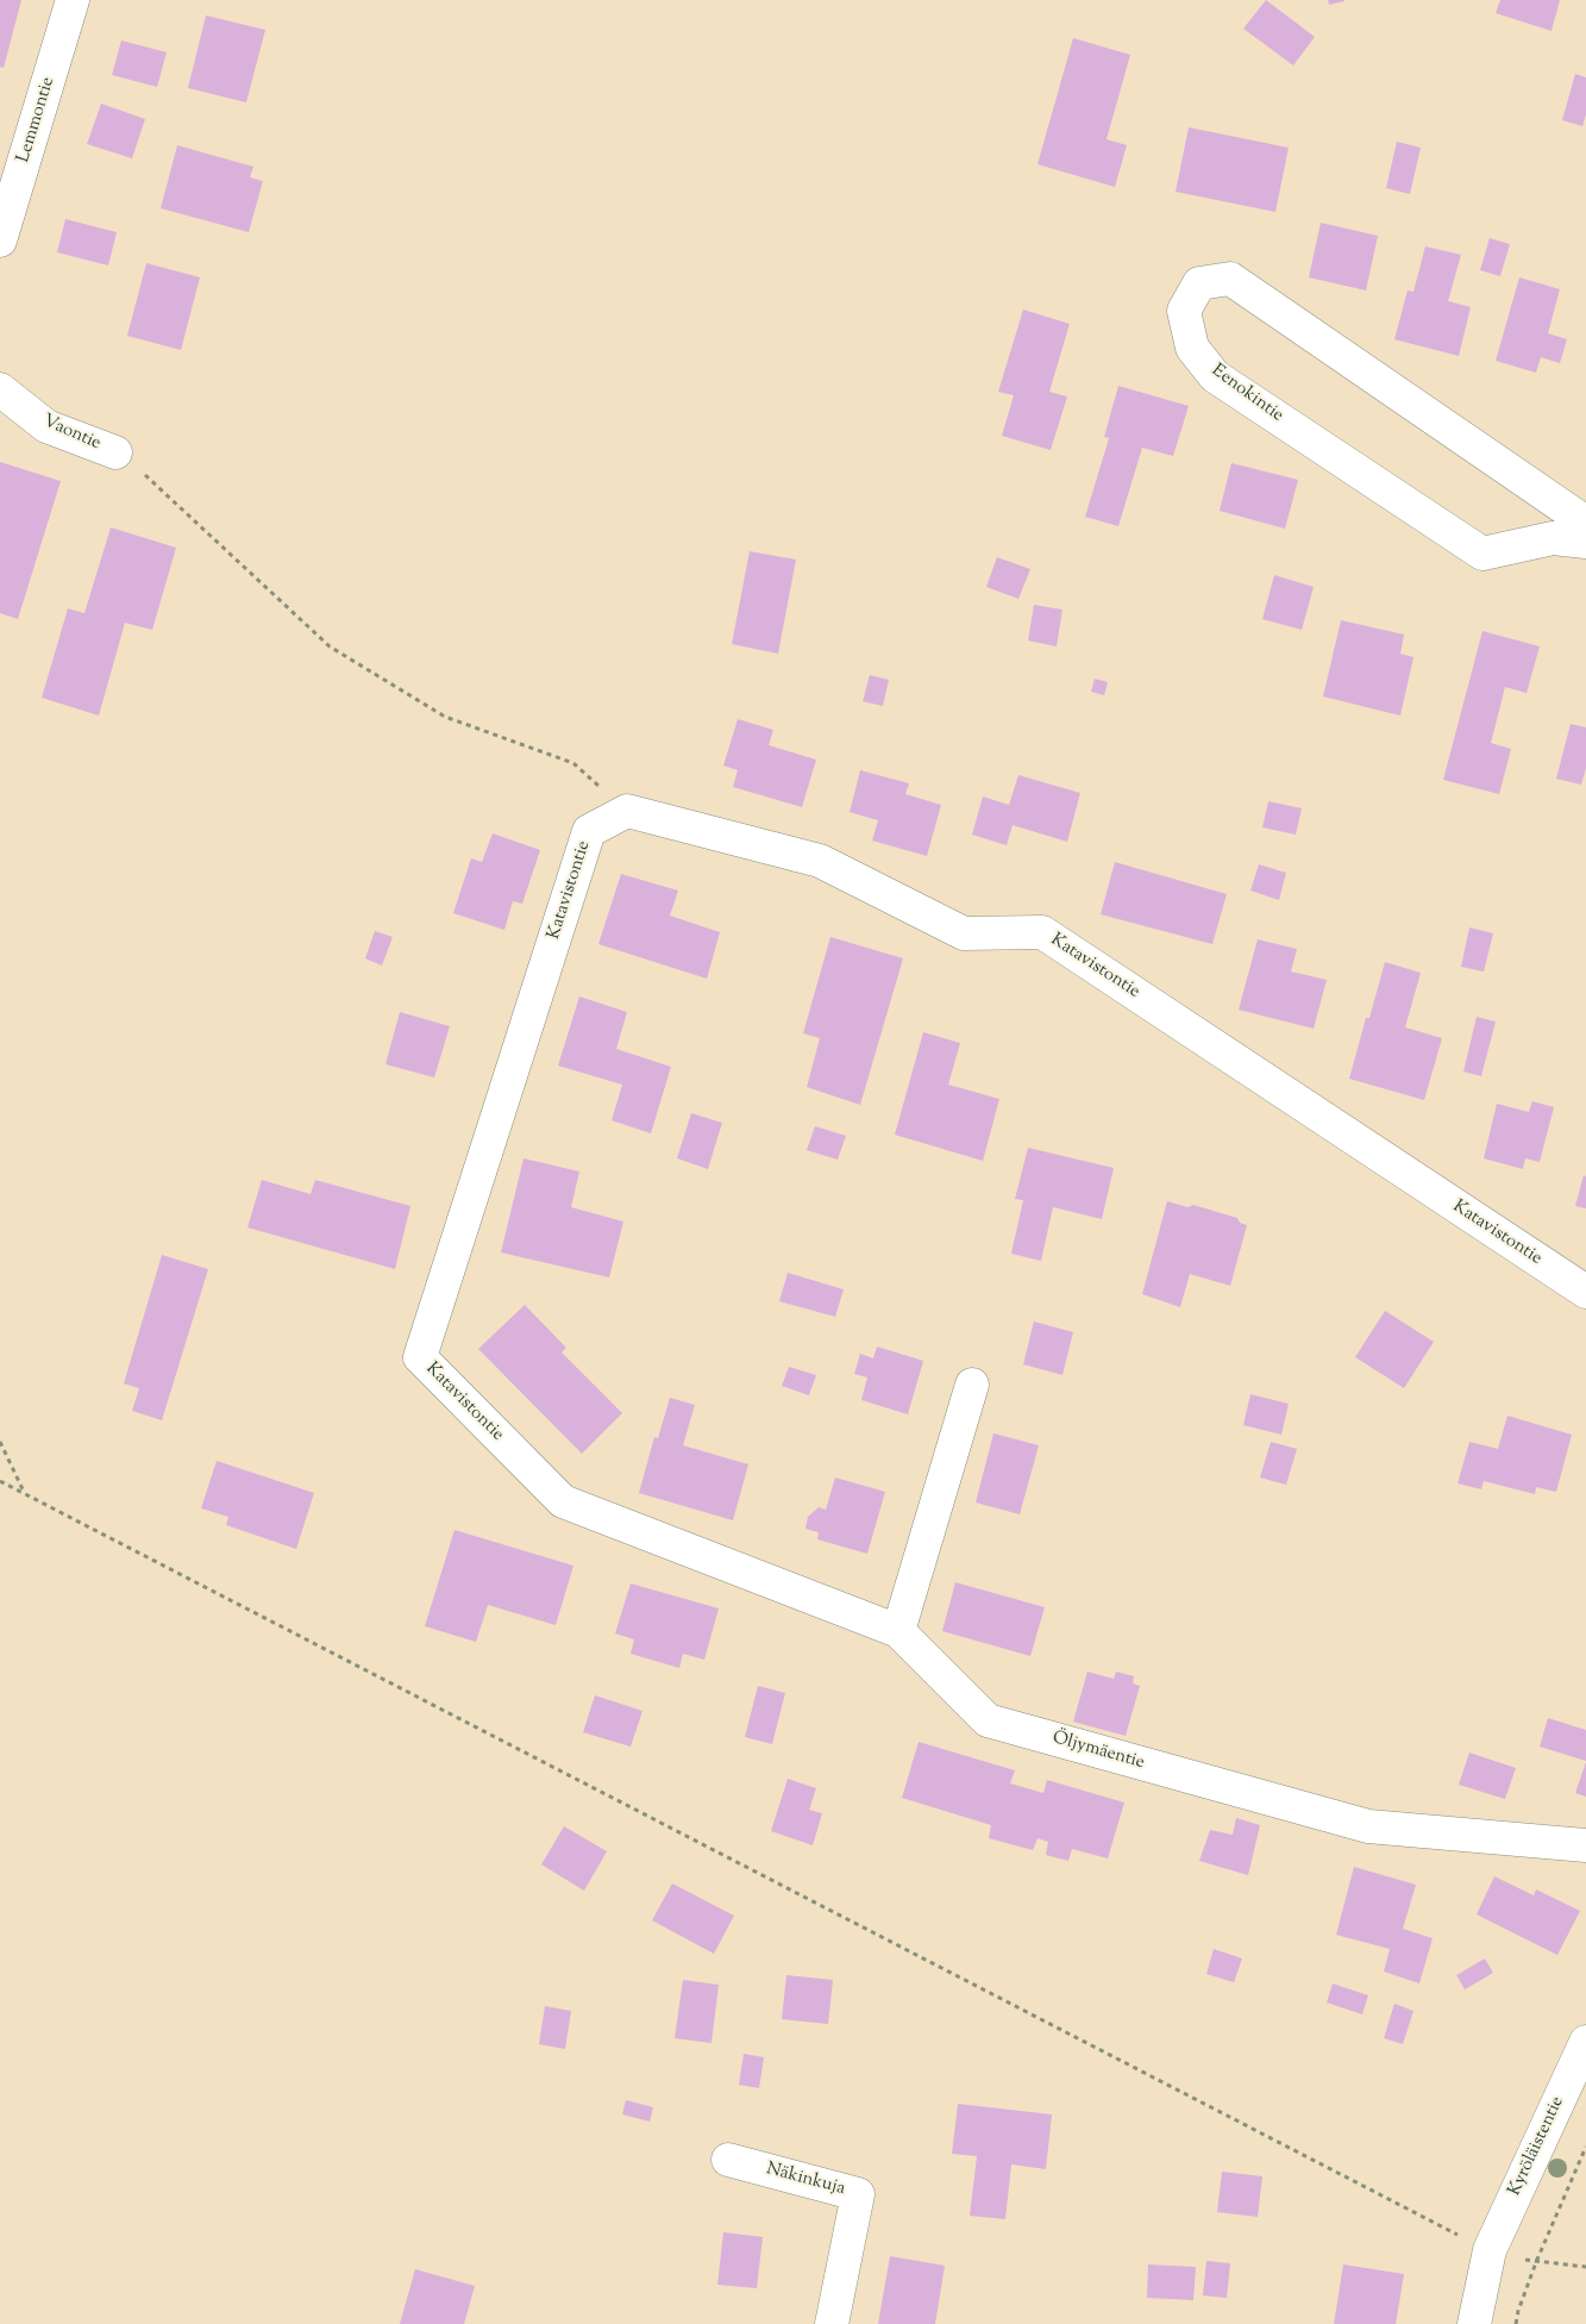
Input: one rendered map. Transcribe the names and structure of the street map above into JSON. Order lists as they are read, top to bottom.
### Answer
{
  "streets": {
    "street": [
      "Lemmontie",
      "Eenokintie",
      "Vaontie",
      "Katavistontie",
      "Öljymäentie",
      "Kyröläistentie",
      "Näkinkuja"
    ]
  },
  "crossings": [
    ["Katavistontie", "Öljymäentie"]
  ]
}
